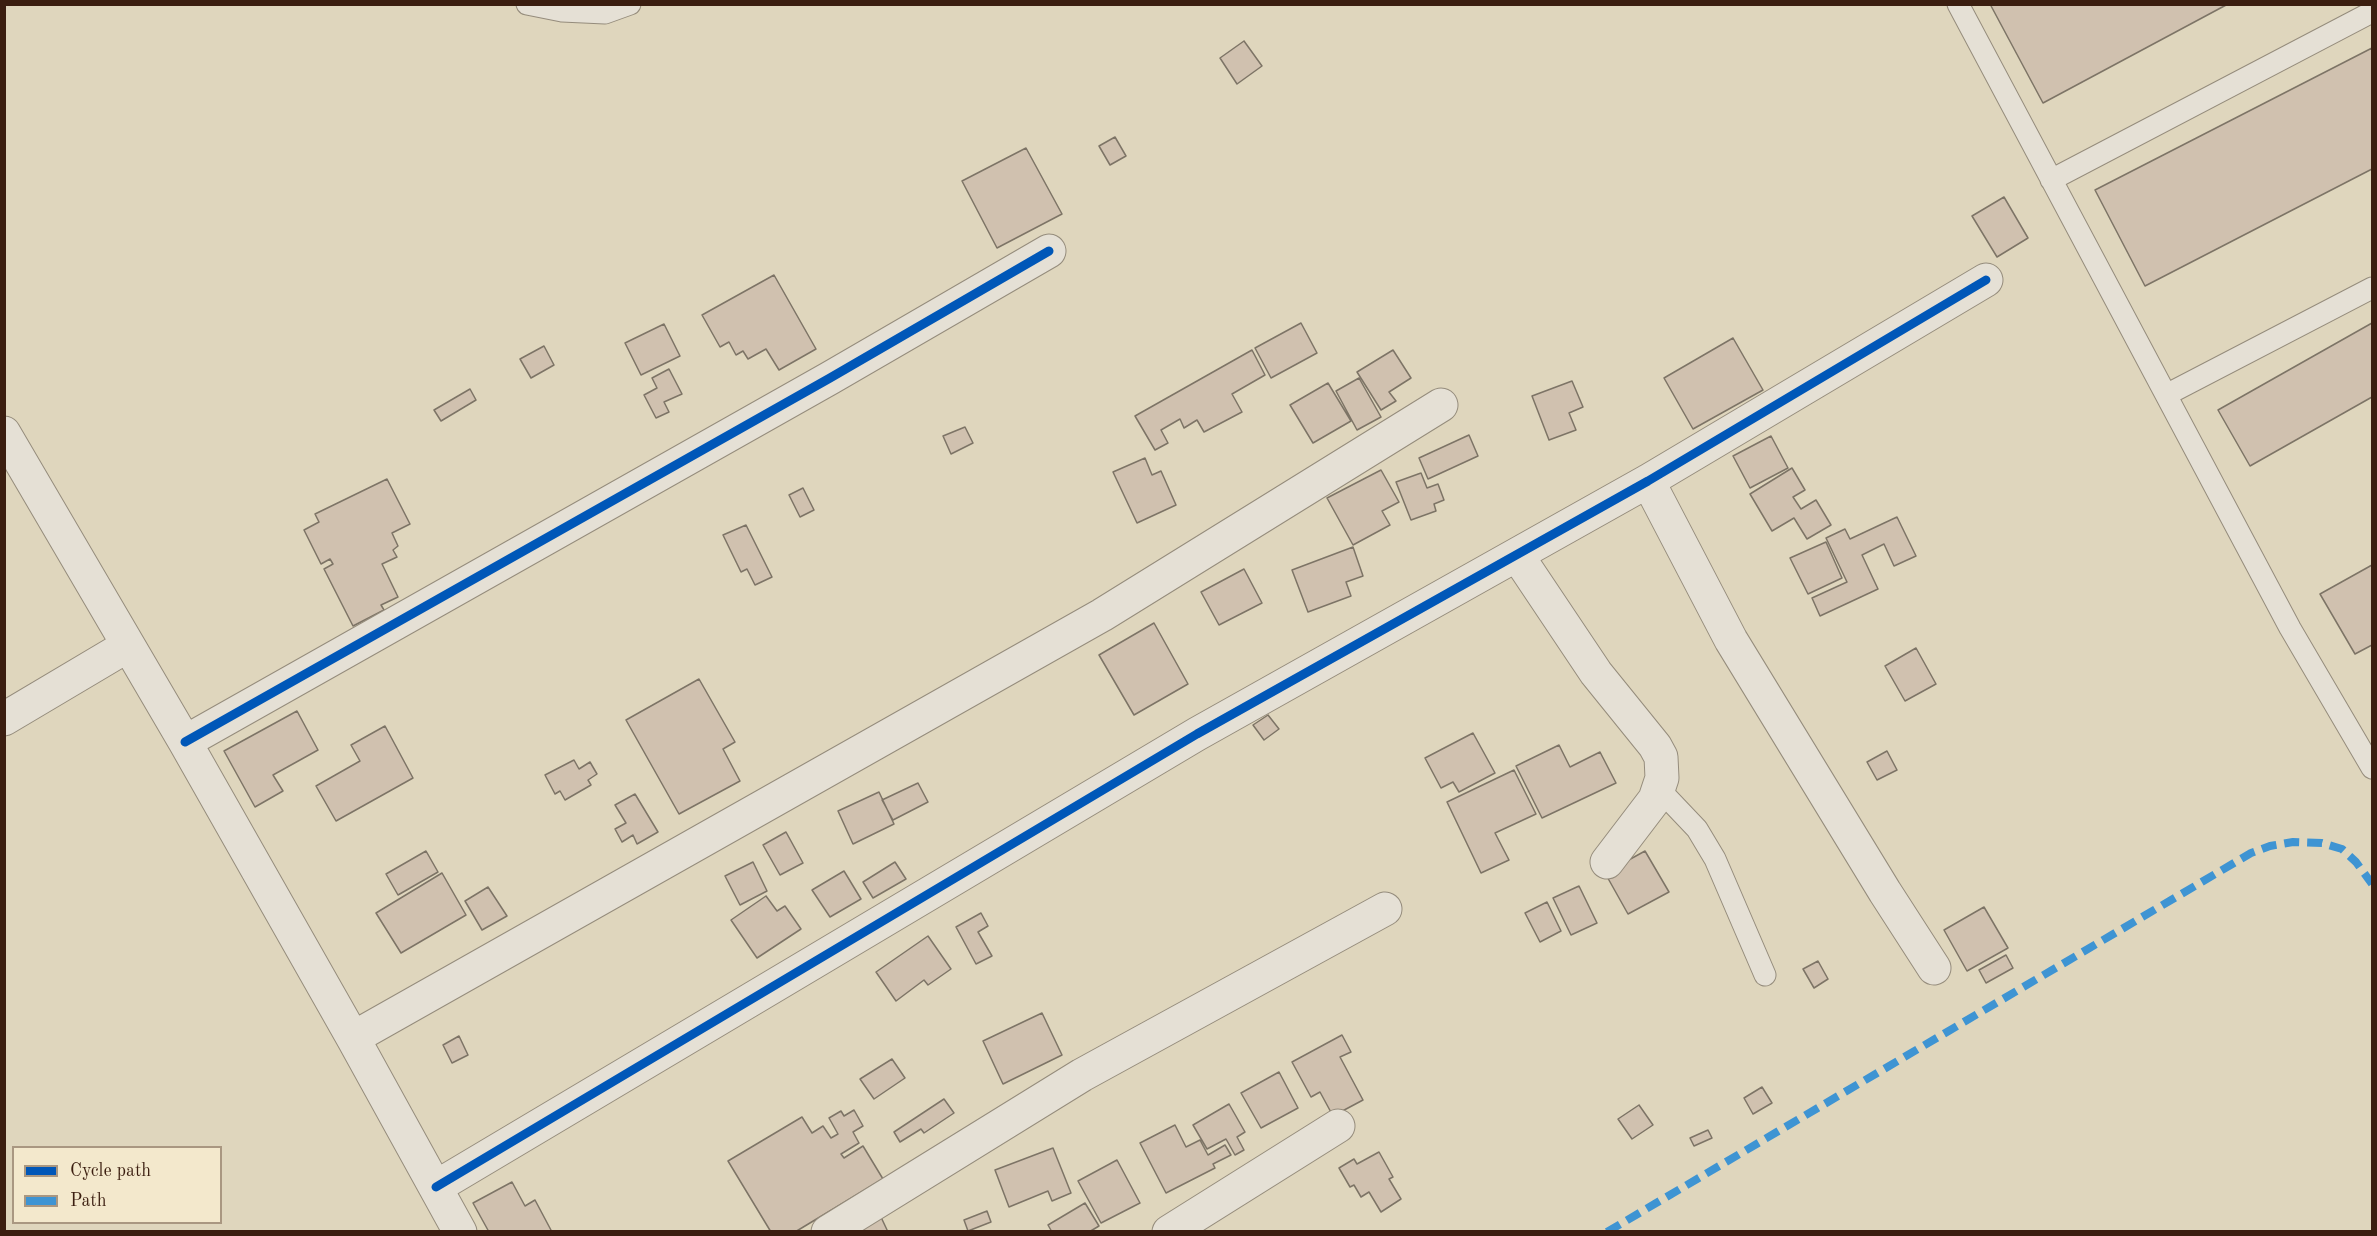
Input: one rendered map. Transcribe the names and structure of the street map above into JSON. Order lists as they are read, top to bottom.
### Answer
{
  "legend": ["Cycle path", "Path"]
}
